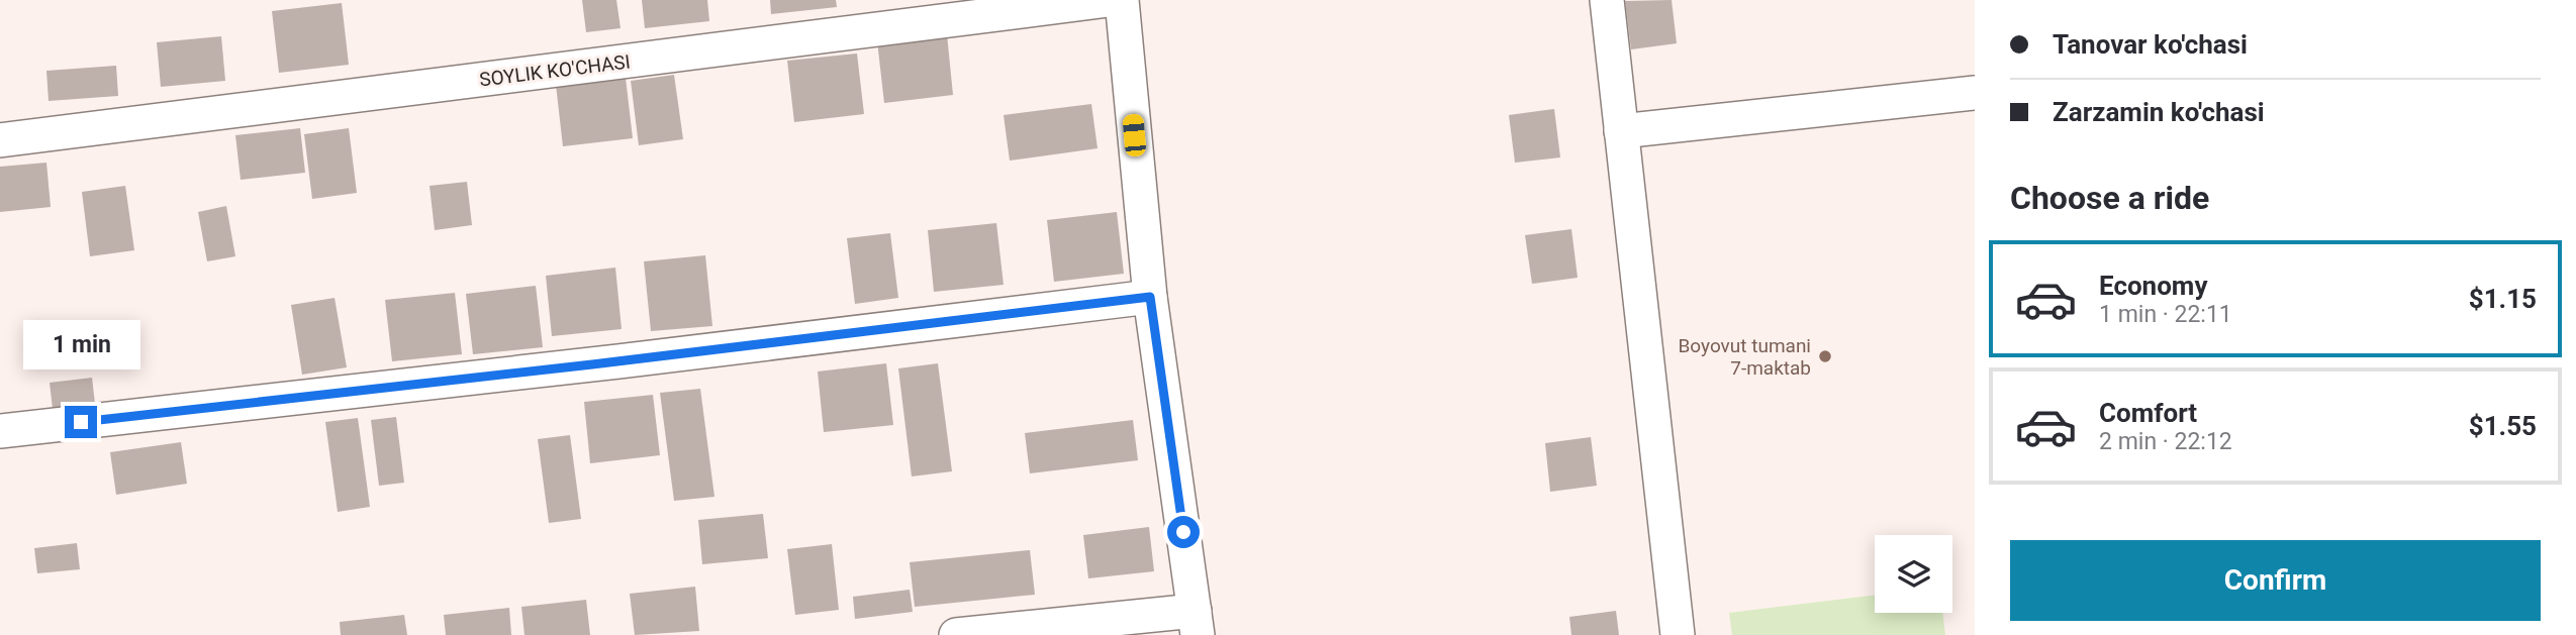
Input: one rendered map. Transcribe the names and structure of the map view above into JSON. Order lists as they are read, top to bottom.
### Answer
{
  "streets": {
    "street": ["SOYLIK KO'CHASI"]
  },
  "places": ["Boyovut tumani 7-maktab"],
  "page": {
    "banner": ["Tanovar ko'chasi", "Zarzamin ko'chasi"],
    "heading": "Choose a ride",
    "list": [
      {
        "name": "Economy",
        "note": "1 min · 22:11",
        "value": "$1.15"
      },
      {
        "name": "Comfort",
        "note": "2 min · 22:12",
        "value": "$1.55"
      }
    ],
    "bubble": "1 min",
    "buttons": "Confirm"
  }
}
